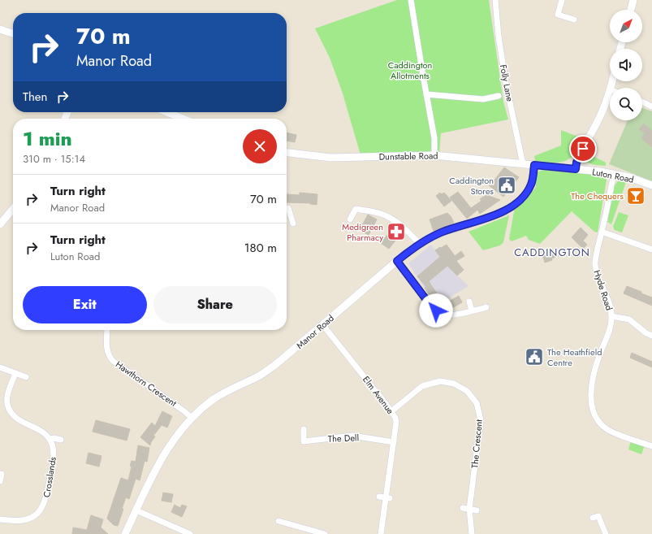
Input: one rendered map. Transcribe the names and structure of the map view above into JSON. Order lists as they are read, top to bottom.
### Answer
{
  "streets": {
    "street": [
      "Folly Lane",
      "Dunstable Road",
      "Luton Road",
      "Hyde Road",
      "Manor Road",
      "Hawthorn Crescent",
      "Elm Avenue",
      "The Dell",
      "The Crescent",
      "Crosslands"
    ]
  },
  "crossings": [
    ["Folly Lane", "Dunstable Road"],
    ["Dunstable Road", "Luton Road"],
    ["Dunstable Road", "Manor Road"],
    ["Luton Road", "Hyde Road"],
    ["Luton Road", "Manor Road"],
    ["Manor Road", "Hawthorn Crescent"],
    ["Manor Road", "Elm Avenue"],
    ["Elm Avenue", "The Dell"],
    ["Elm Avenue", "The Crescent"]
  ],
  "districts": ["CADDINGTON"],
  "parks": ["Caddington Allotments"],
  "places": {
    "public building": ["Caddington Stores", "The Heathfield Centre"],
    "bar": ["The Chequers"],
    "pharmacy": ["Medigreen Pharmacy"]
  },
  "north": "top right",
  "page": {
    "turn": ["70 m", "Manor Road"],
    "then": "Then",
    "heading": ["1 min", "310 m · 15:14"],
    "list": [
      {
        "name": "Turn right",
        "note": "Manor Road",
        "value": "70 m"
      },
      {
        "name": "Turn right",
        "note": "Luton Road",
        "value": "180 m"
      }
    ],
    "buttons": ["Exit", "Share"]
  }
}
